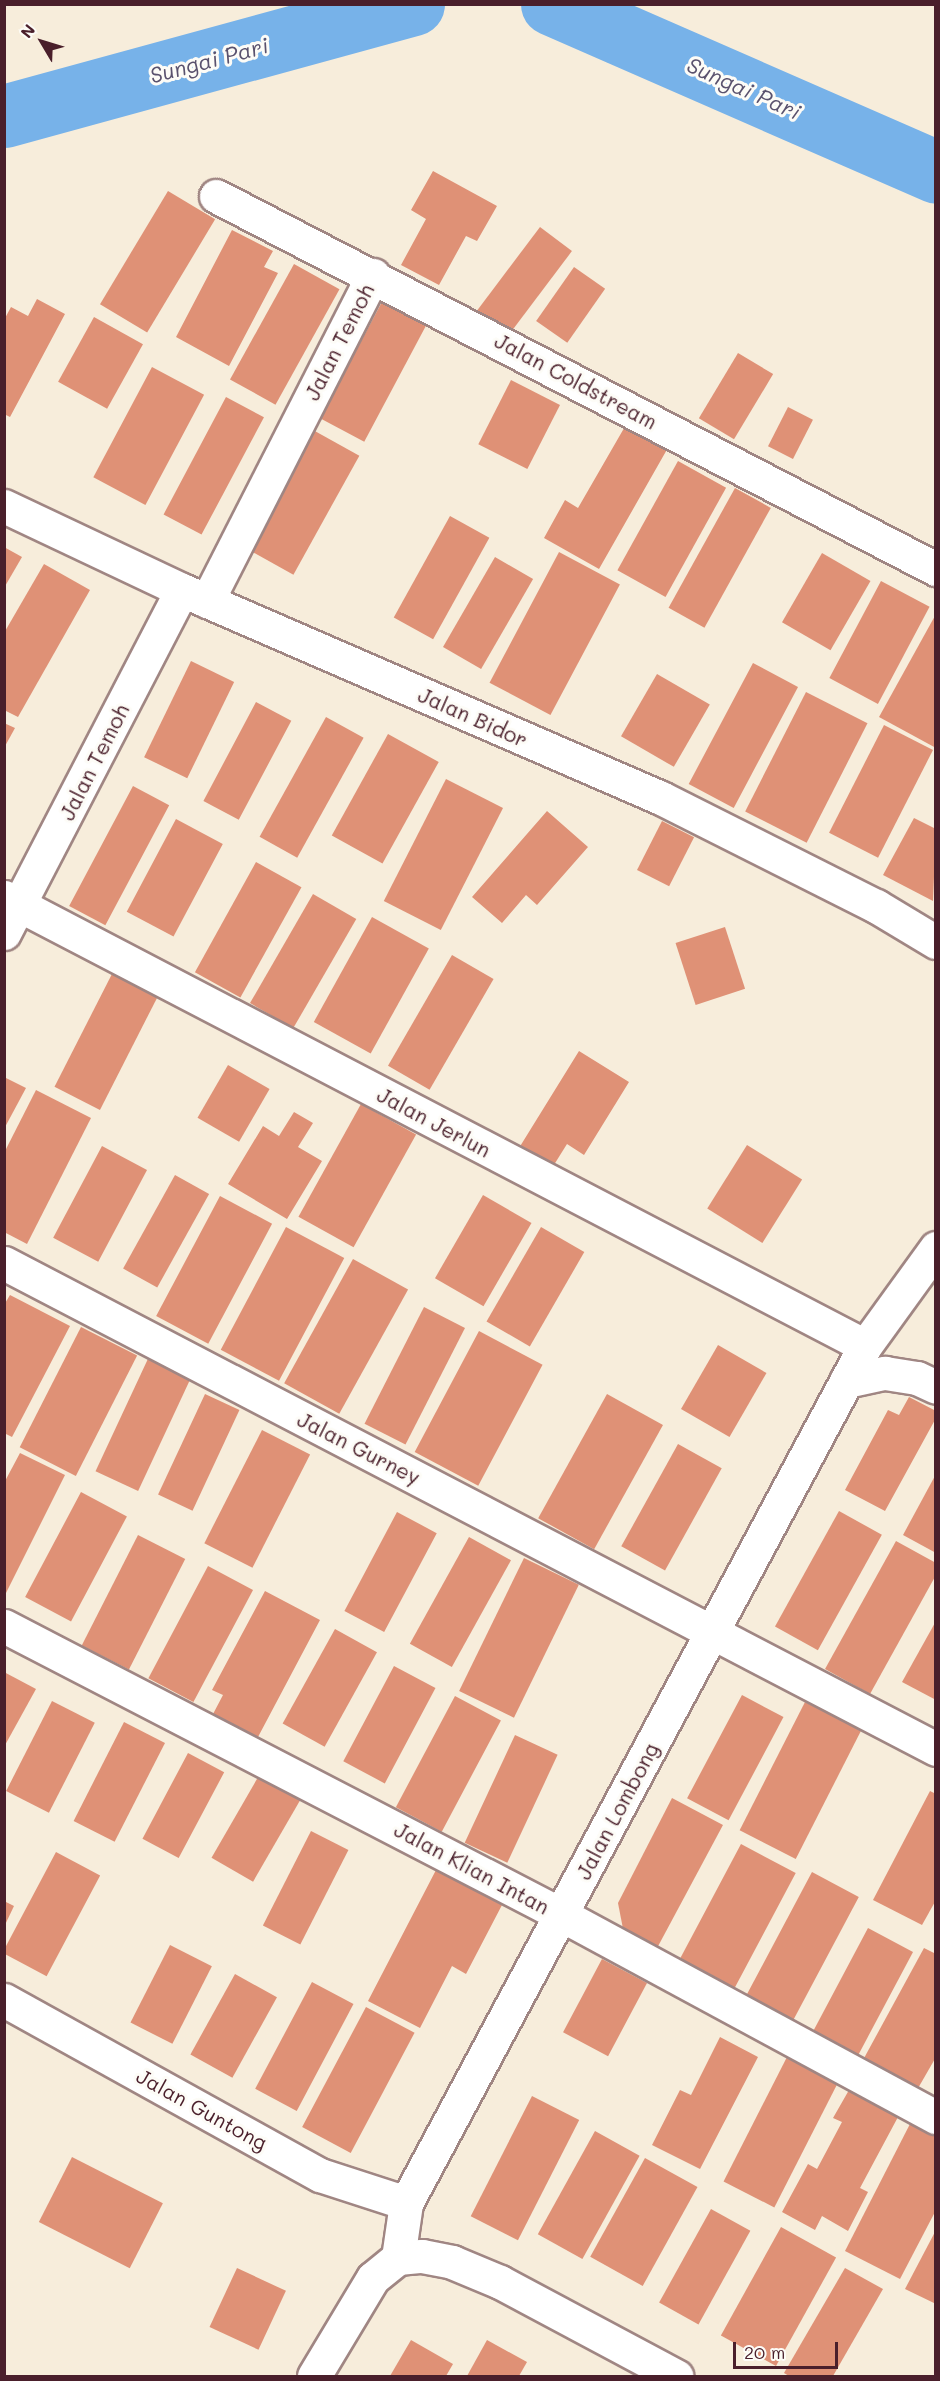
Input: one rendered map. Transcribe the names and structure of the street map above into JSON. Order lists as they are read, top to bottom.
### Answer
{
  "streets": {
    "street": [
      "Jalan Temoh",
      "Jalan Coldstream",
      "Jalan Bidor",
      "Jalan Jerlun",
      "Jalan Gurney",
      "Jalan Lombong",
      "Jalan Klian Intan",
      "Jalan Guntong"
    ]
  },
  "crossings": [
    ["Jalan Temoh", "Jalan Coldstream"],
    ["Jalan Temoh", "Jalan Bidor"],
    ["Jalan Temoh", "Jalan Jerlun"],
    ["Jalan Jerlun", "Jalan Lombong"],
    ["Jalan Gurney", "Jalan Lombong"],
    ["Jalan Lombong", "Jalan Klian Intan"],
    ["Jalan Lombong", "Jalan Guntong"]
  ],
  "water": ["Sungai Pari"],
  "scale_bar": "20 m",
  "north": "top left"
}
